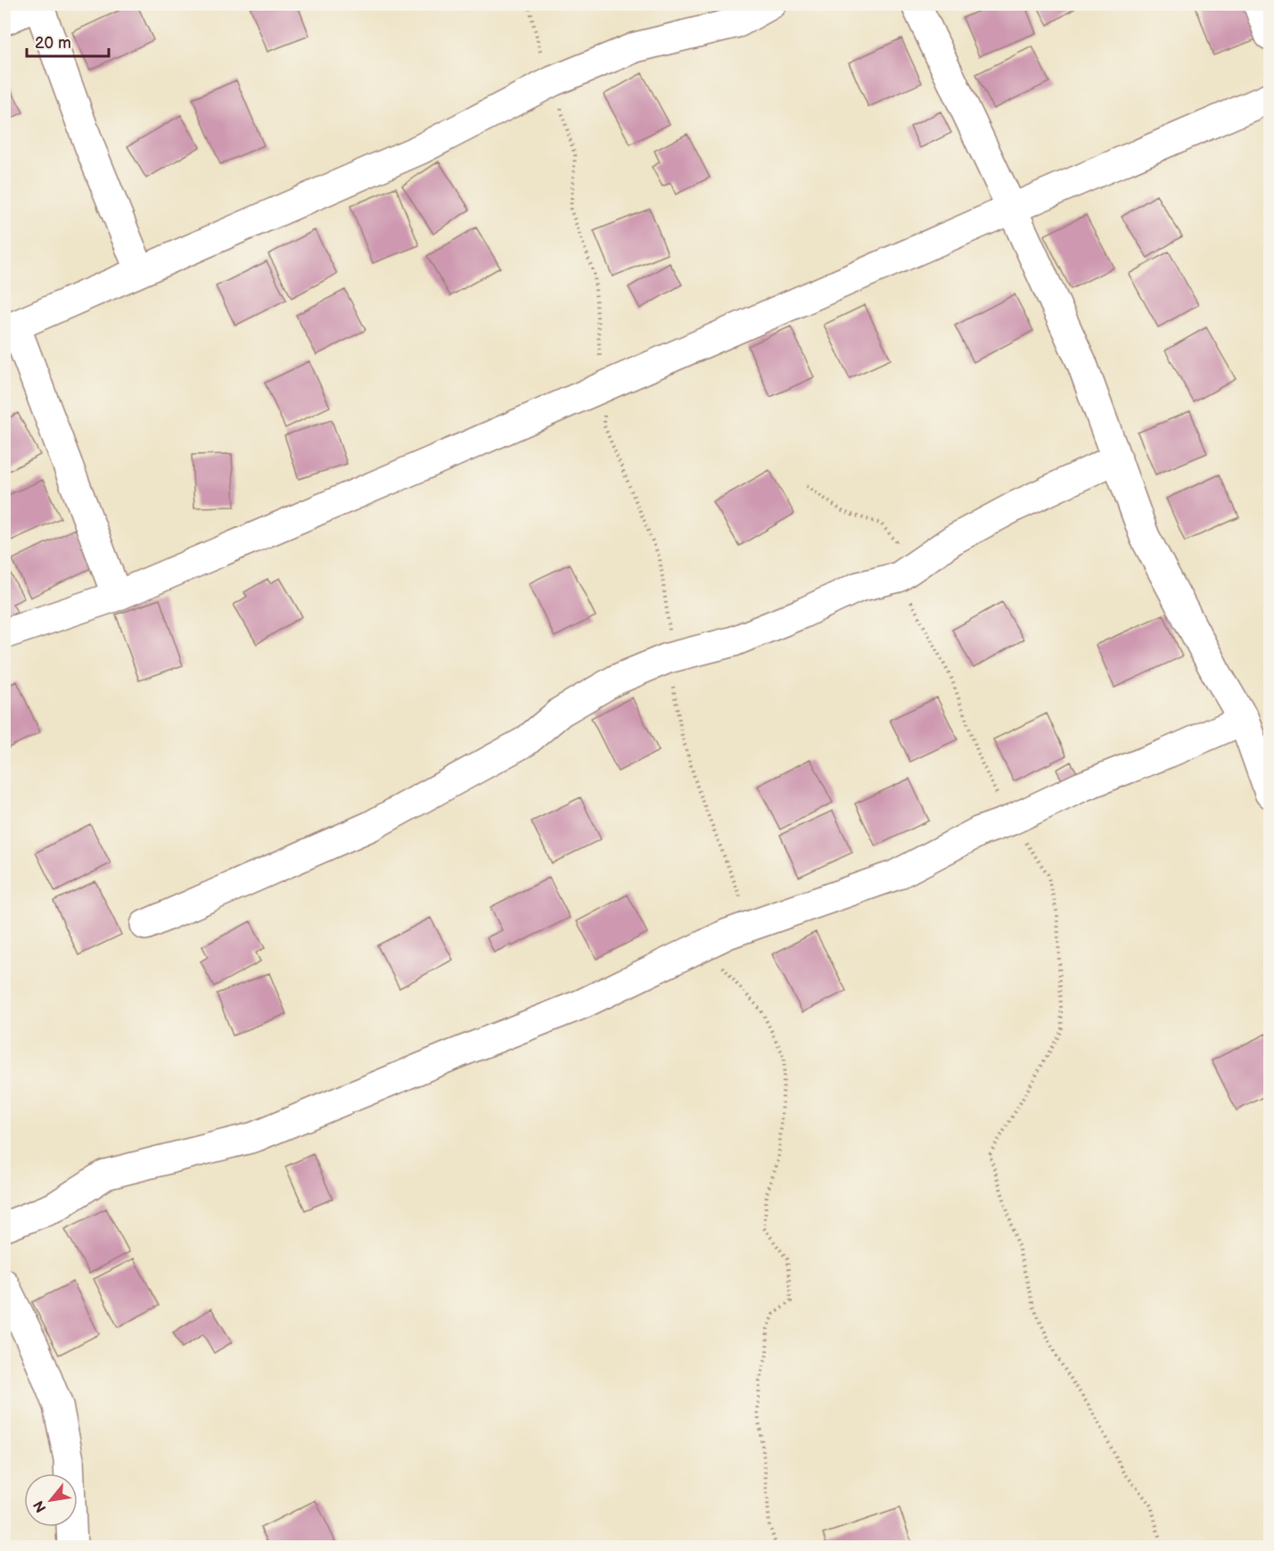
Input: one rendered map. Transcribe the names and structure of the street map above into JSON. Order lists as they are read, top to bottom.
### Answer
{
  "scale_bar": "20 m",
  "north": "bottom left"
}
